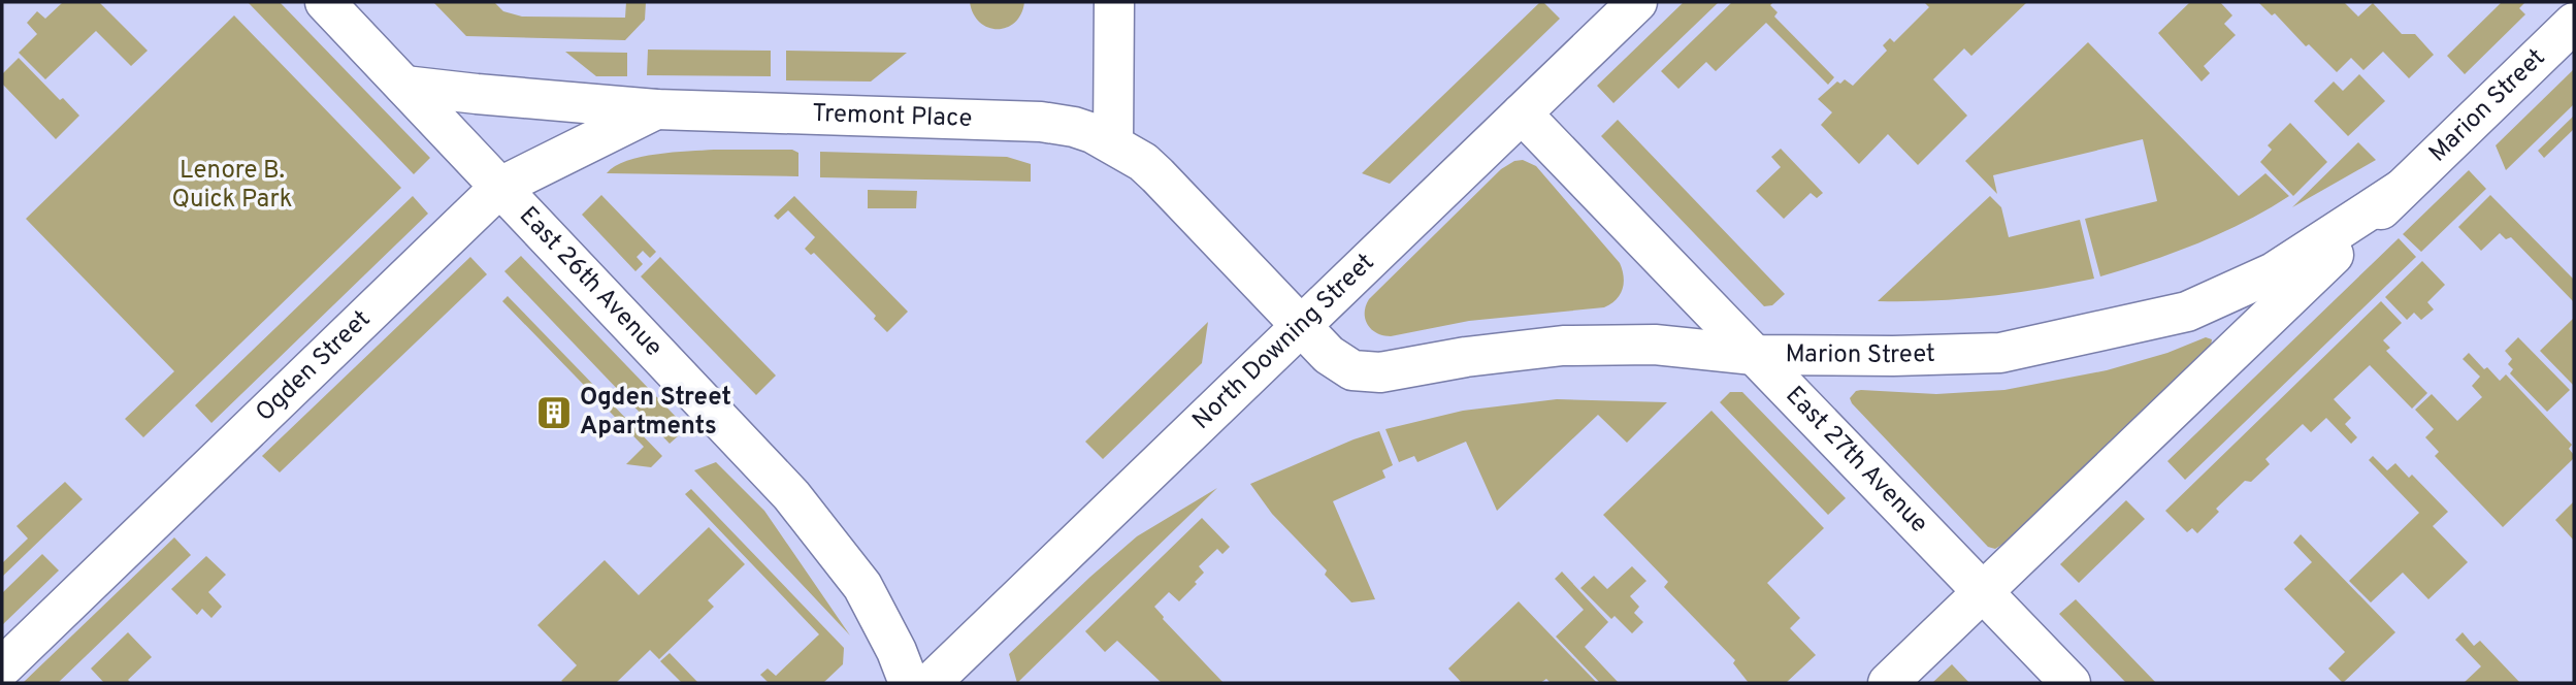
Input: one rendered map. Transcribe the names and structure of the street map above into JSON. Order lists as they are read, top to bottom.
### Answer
{
  "streets": {
    "street": [
      "Marion Street",
      "Tremont Place",
      "East 26th Avenue",
      "North Downing Street",
      "Ogden Street",
      "East 27th Avenue"
    ]
  },
  "crossings": [
    ["Marion Street", "Tremont Place"],
    ["Marion Street", "North Downing Street"],
    ["Marion Street", "East 27th Avenue"],
    ["Tremont Place", "East 26th Avenue"],
    ["Tremont Place", "North Downing Street"],
    ["Tremont Place", "Ogden Street"],
    ["East 26th Avenue", "Ogden Street"],
    ["North Downing Street", "East 27th Avenue"]
  ],
  "parks": ["Lenore B. Quick Park"],
  "places": {
    "building": ["Ogden Street Apartments"]
  }
}
